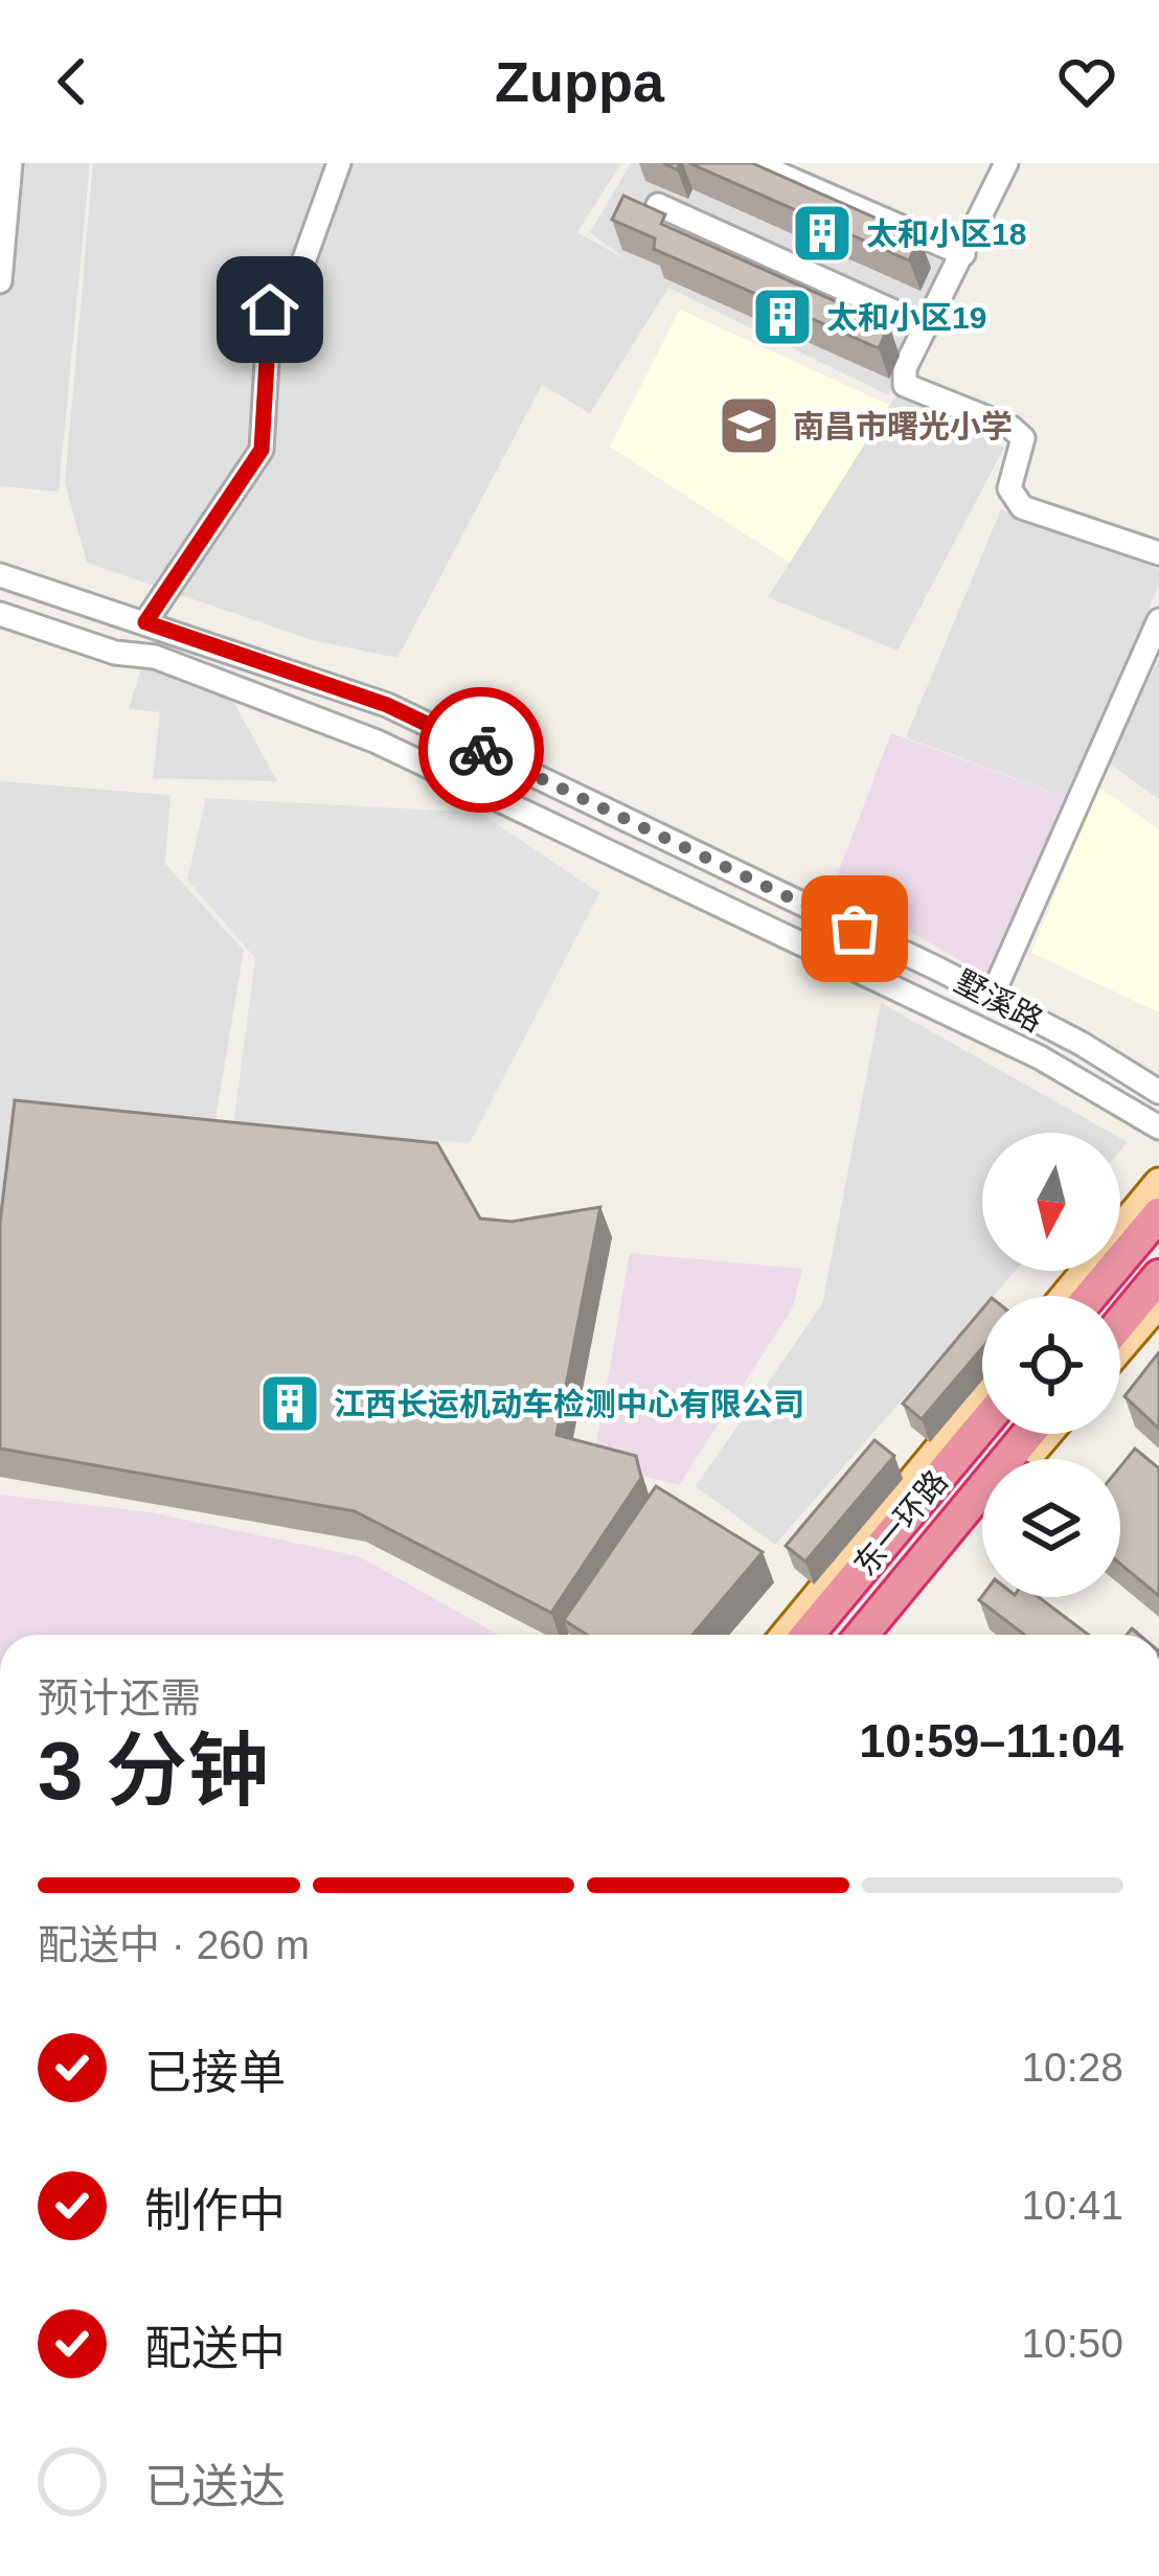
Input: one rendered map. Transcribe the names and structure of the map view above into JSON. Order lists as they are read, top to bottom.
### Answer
{
  "streets": {
    "highway": ["东一环路"],
    "street": ["墅溪路"]
  },
  "places": {
    "building": ["太和小区18", "太和小区19", "江西长运机动车检测中心有限公司"],
    "school or university": ["南昌市曙光小学"]
  },
  "north": "bottom",
  "page": {
    "header": "Zuppa",
    "heading": ["3 分钟", "预计还需", "10:59–11:04"],
    "bar": "配送中 · 260 m",
    "list": [
      ["已接单", "10:28"],
      ["制作中", "10:41"],
      ["配送中", "10:50"],
      "已送达"
    ]
  }
}
